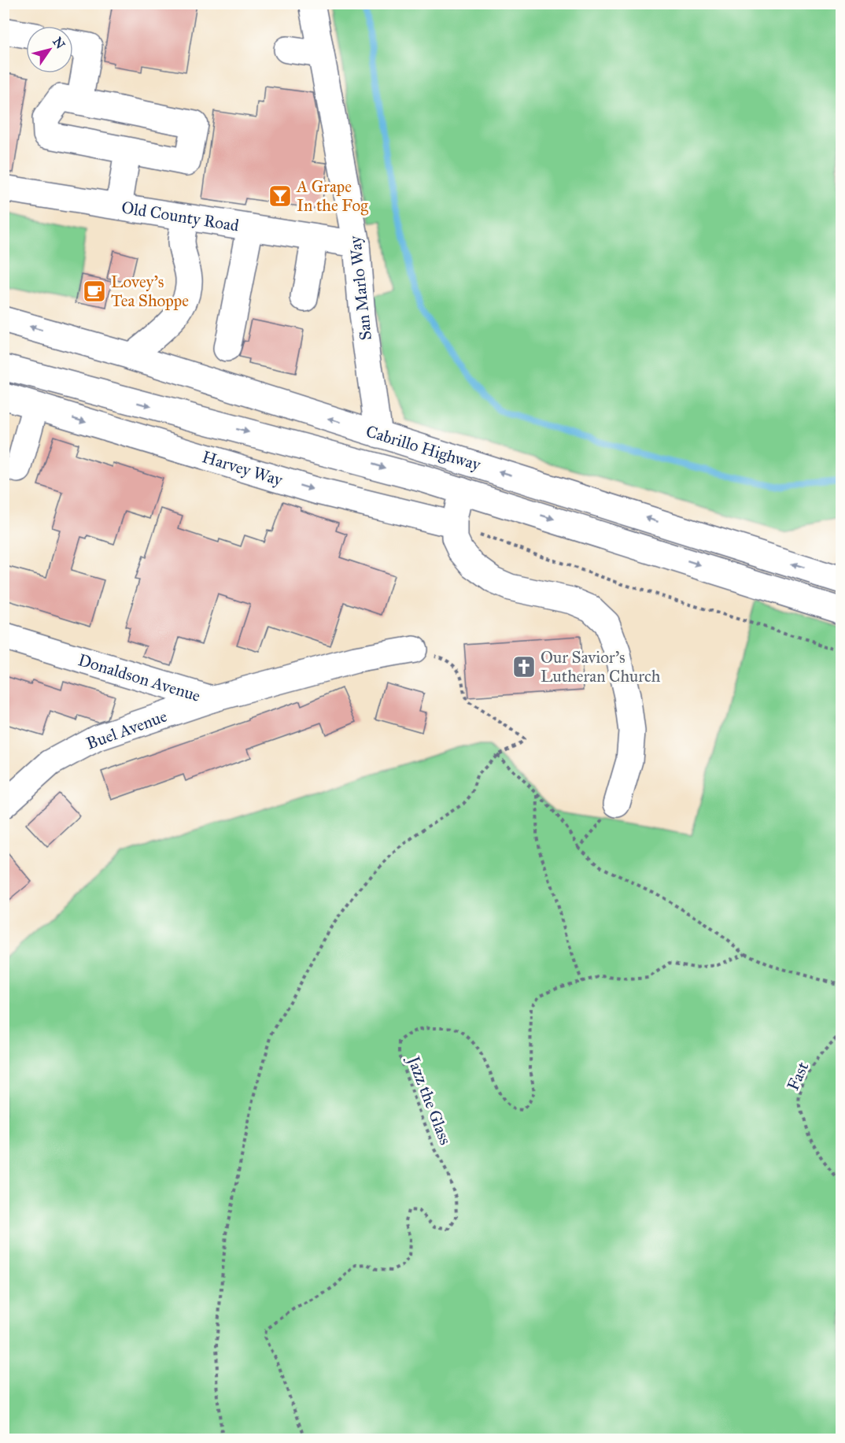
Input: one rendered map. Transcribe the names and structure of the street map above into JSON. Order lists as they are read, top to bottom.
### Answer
{
  "streets": {
    "main road": [
      "Old County Road",
      "San Marlo Way",
      "Cabrillo Highway",
      "Harvey Way",
      "Donaldson Avenue",
      "Buel Avenue"
    ],
    "path": ["Fast", "Jazz the Glass"]
  },
  "crossings": [
    ["Old County Road", "San Marlo Way"],
    ["San Marlo Way", "Cabrillo Highway"],
    ["Donaldson Avenue", "Buel Avenue"]
  ],
  "one_way": ["Harvey Way"],
  "places": {
    "bar": ["A Grape In the Fog"],
    "cafe": ["Lovey’s Tea Shoppe"],
    "church": ["Our Savior's Lutheran Church"]
  },
  "north": "top right"
}
